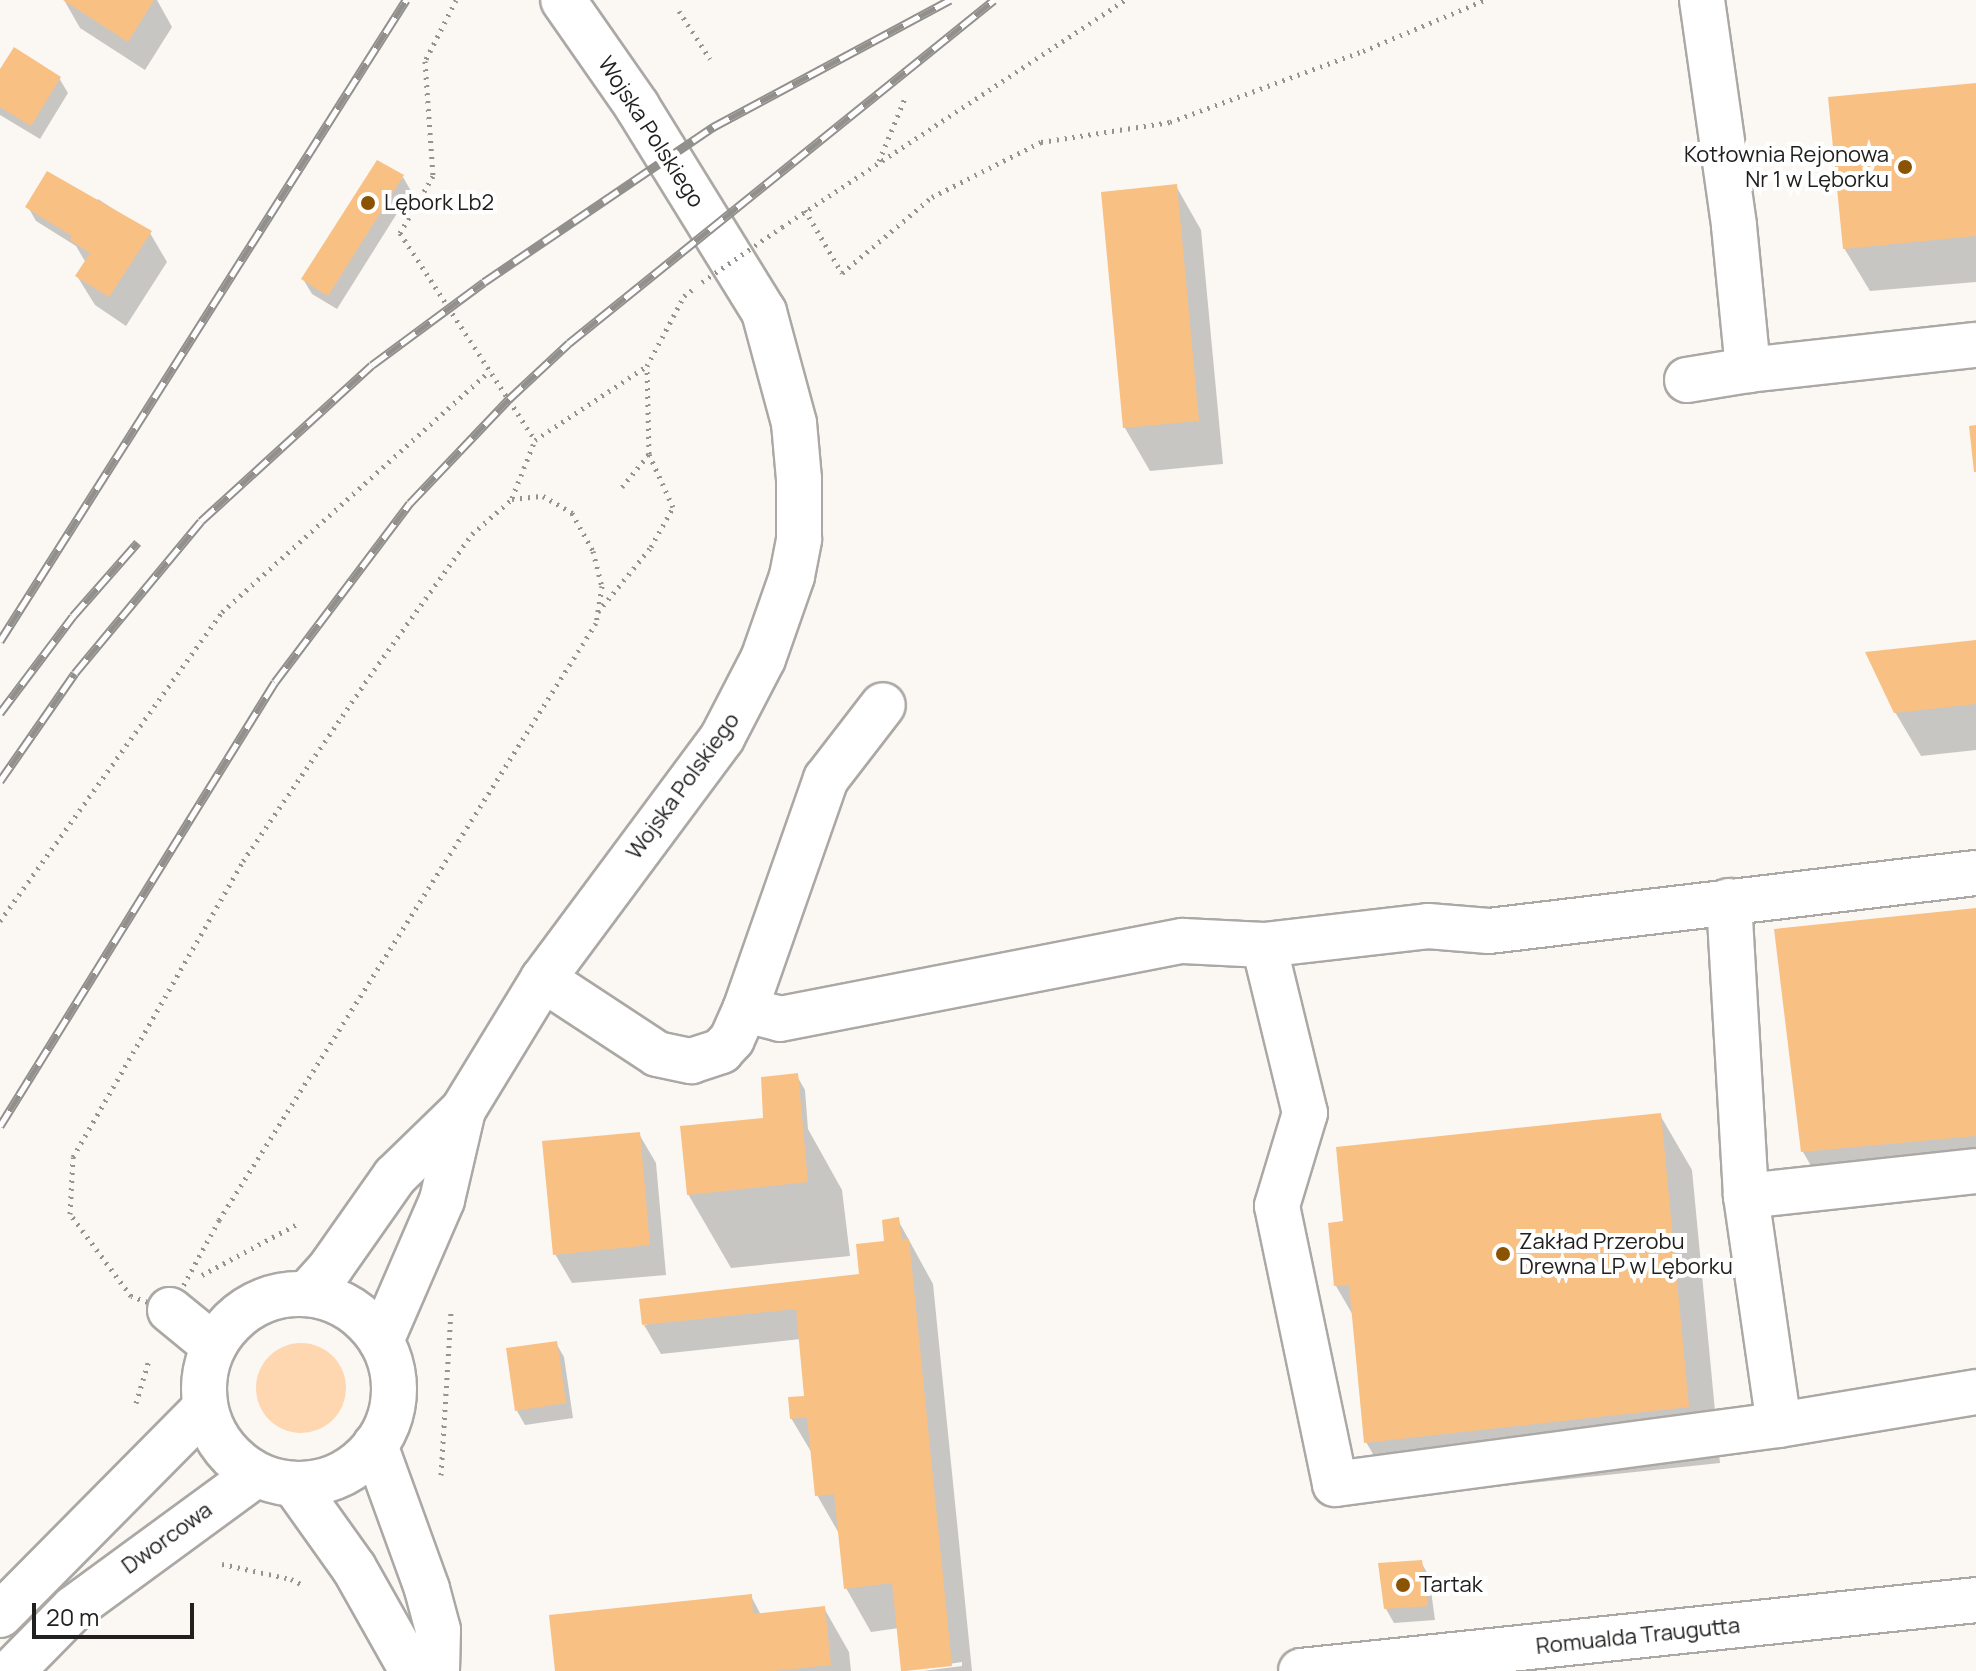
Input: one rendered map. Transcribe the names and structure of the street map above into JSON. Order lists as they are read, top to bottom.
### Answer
{
  "streets": {
    "street": ["Wojska Polskiego", "Dworcowa", "Romualda Traugutta"]
  },
  "crossings": [
    ["Wojska Polskiego", "Dworcowa"]
  ],
  "places": [
    "Kotłownia Rejonowa Nr 1 w Lęborku",
    "Lębork Lb2",
    "Zakład Przerobu Drewna LP w Lęborku",
    "Tartak"
  ],
  "scale_bar": "20 m"
}
